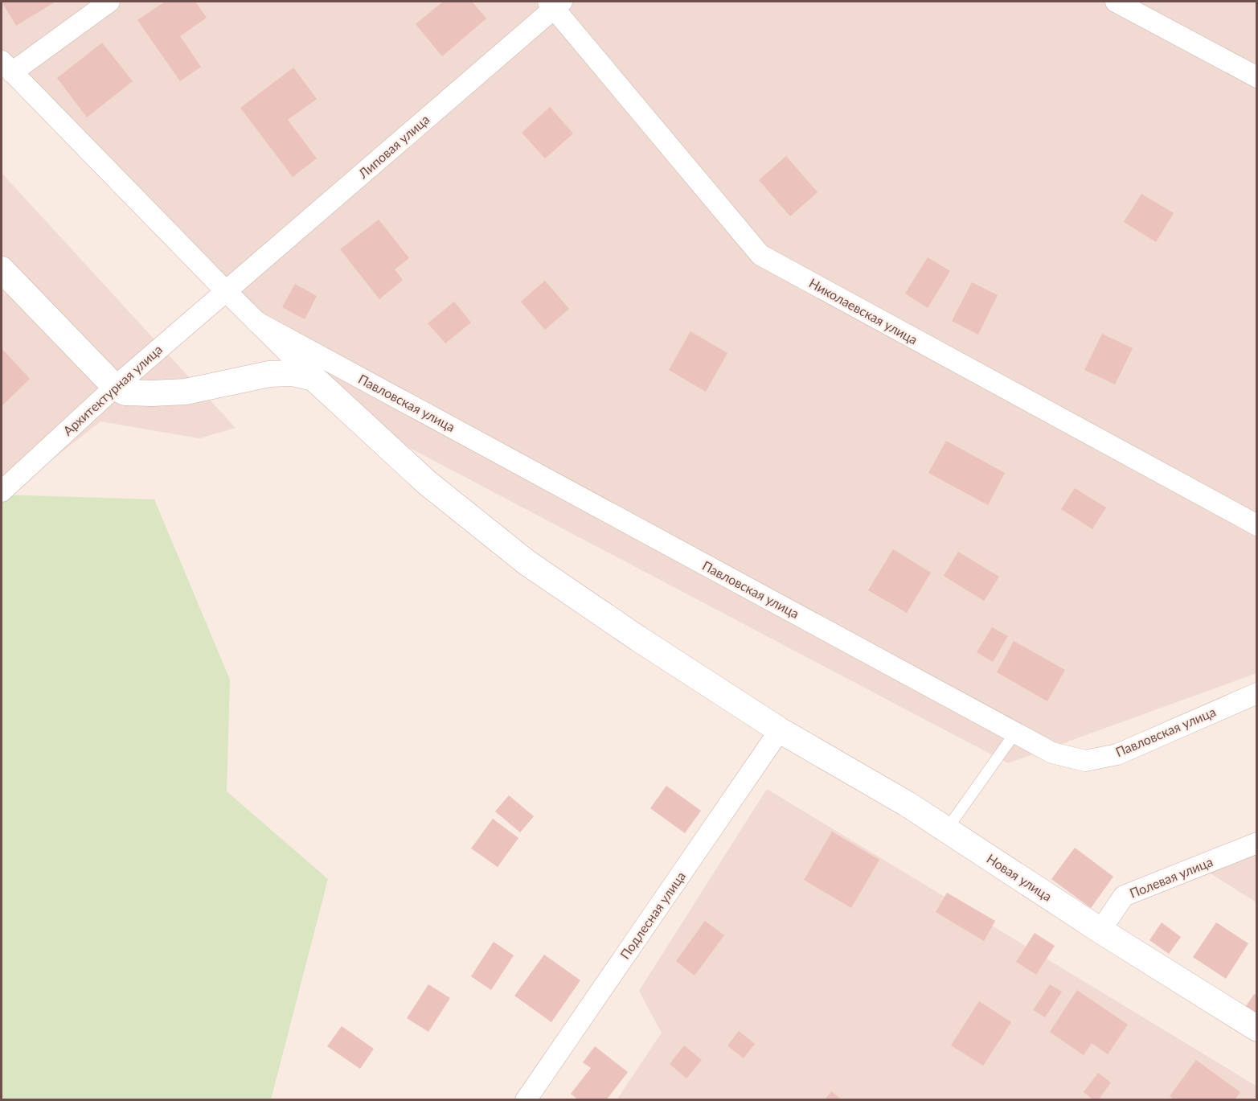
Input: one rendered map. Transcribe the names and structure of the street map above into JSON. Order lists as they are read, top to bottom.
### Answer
{
  "streets": {
    "street": [
      "Липовая улица",
      "Николаевская улица",
      "Архитектурная улица",
      "Павловская улица",
      "Новая улица",
      "Полевая улица",
      "Подлесная улица"
    ]
  },
  "crossings": [
    ["Липовая улица", "Николаевская улица"],
    ["Липовая улица", "Архитектурная улица"],
    ["Новая улица", "Полевая улица"],
    ["Новая улица", "Подлесная улица"]
  ]
}
